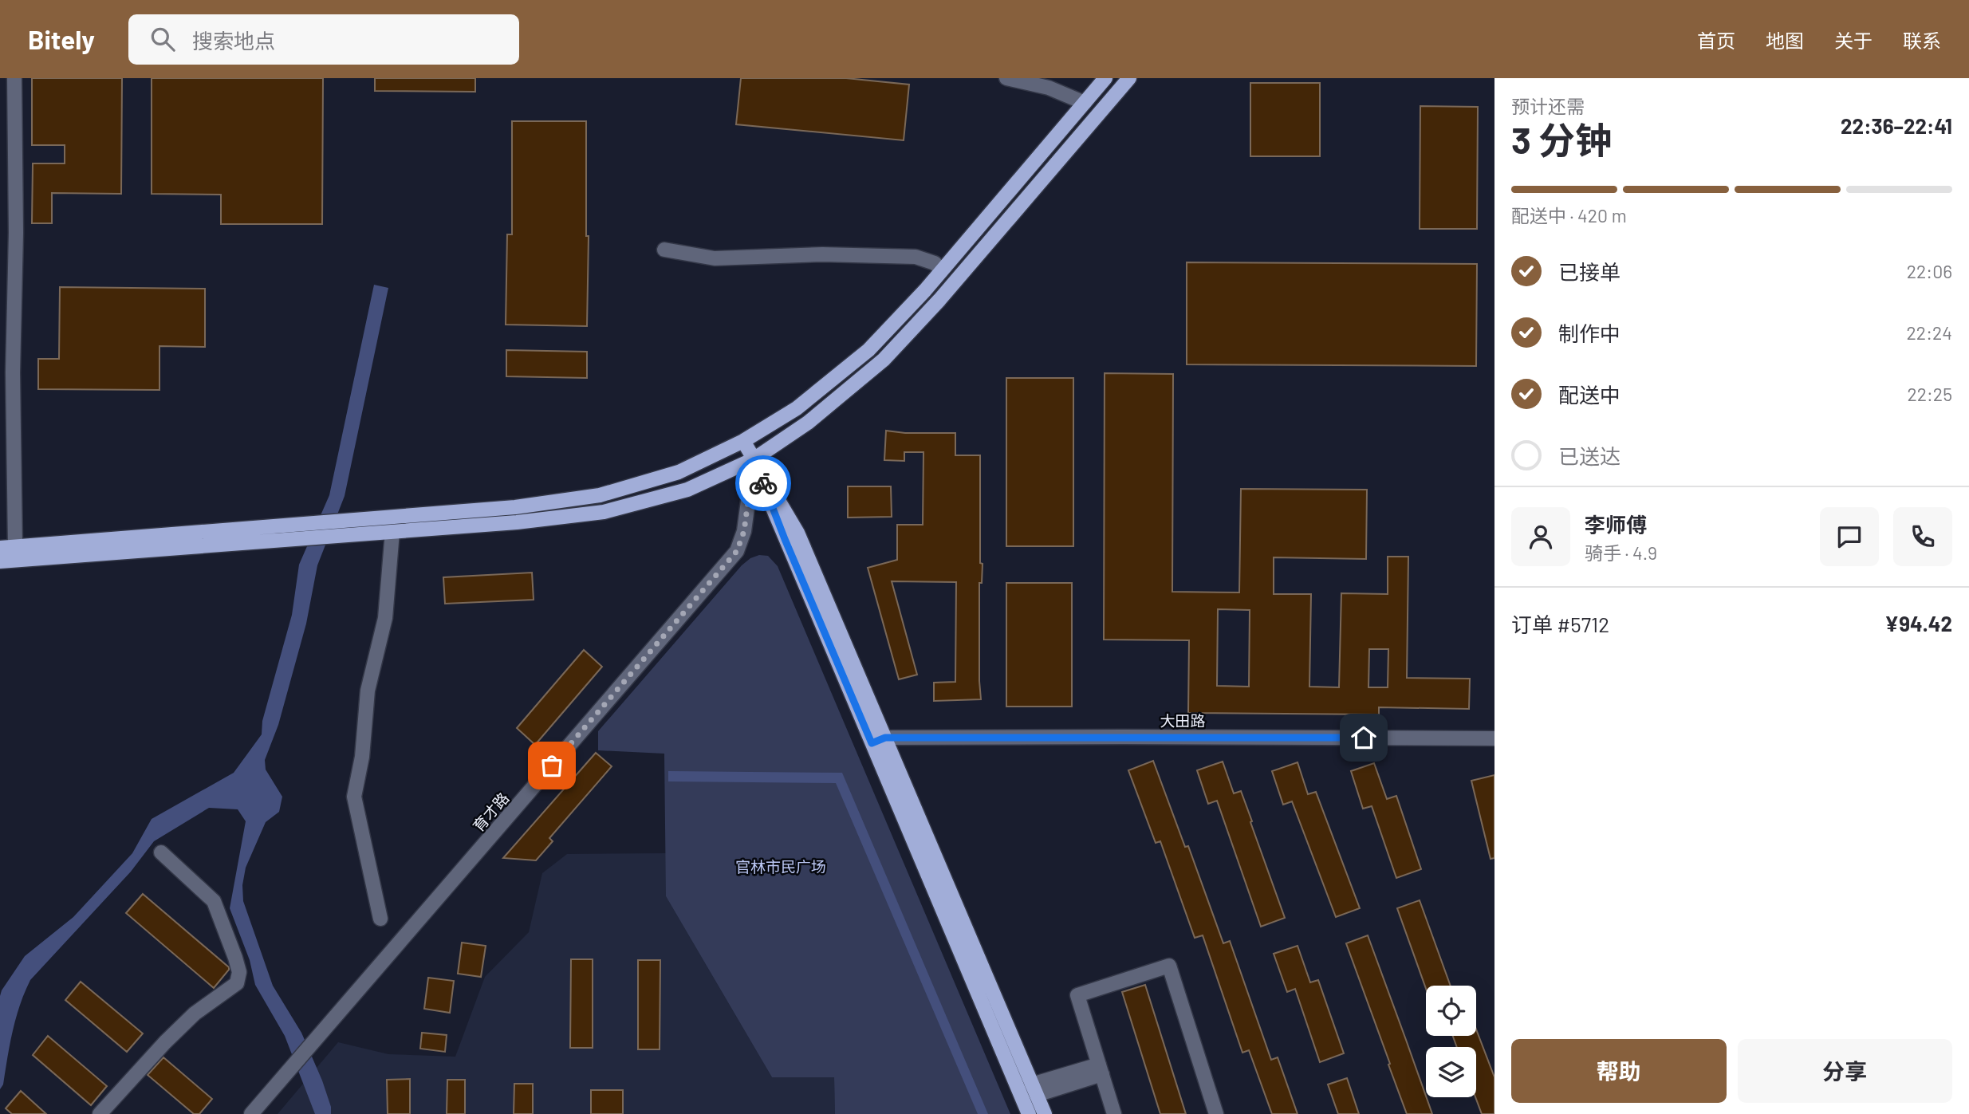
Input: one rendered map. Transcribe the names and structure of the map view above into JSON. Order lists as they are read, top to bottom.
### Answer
{
  "streets": {
    "street": ["大田路", "育才路"]
  },
  "parks": ["官林市民广场"],
  "page": {
    "header": "Bitely",
    "search": "搜索地点",
    "nav": [
      "首页",
      "地图",
      "关于",
      "联系"
    ],
    "heading": ["3 分钟", "预计还需", "22:36–22:41"],
    "panel": [
      "李师傅",
      "骑手 · 4.9",
      "订单 #5712",
      "¥94.42"
    ],
    "bar": "配送中 · 420 m",
    "list": [
      ["已接单", "22:06"],
      ["制作中", "22:24"],
      ["配送中", "22:25"],
      "已送达"
    ],
    "buttons": ["帮助", "分享"]
  }
}
